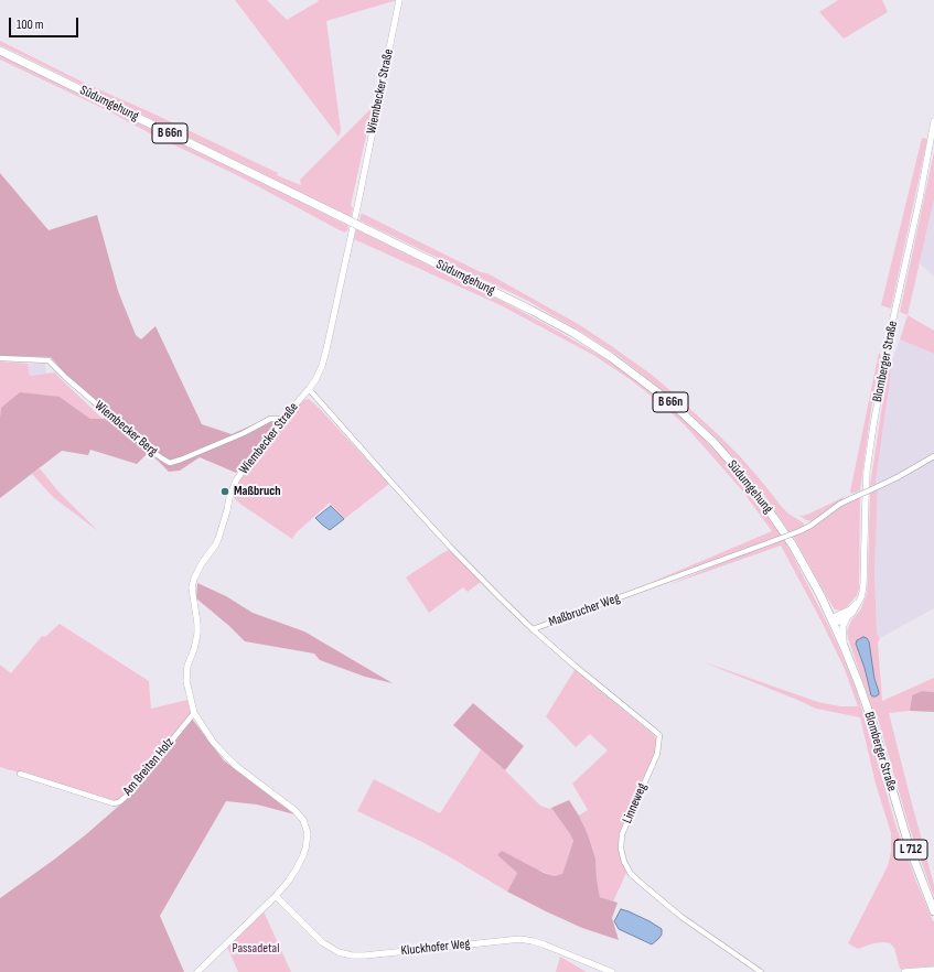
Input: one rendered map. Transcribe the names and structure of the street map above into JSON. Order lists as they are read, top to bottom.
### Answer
{
  "streets": {
    "main road": [
      "Südumgehung",
      "B 66n",
      "Blomberger Straße",
      "L 712"
    ],
    "street": [
      "Wiembecker Straße",
      "Wiembecker Berg",
      "Maßbrucher Weg",
      "Am Breiten Holz",
      "Linneweg",
      "Kluckhofer Weg"
    ]
  },
  "crossings": [
    ["Wiembecker Straße", "Wiembecker Berg"],
    ["Wiembecker Straße", "Maßbrucher Weg"],
    ["Wiembecker Straße", "Am Breiten Holz"],
    ["Wiembecker Straße", "Kluckhofer Weg"],
    ["Südumgehung", "Blomberger Straße"],
    ["Maßbrucher Weg", "Linneweg"]
  ],
  "parks": ["Passadetal"],
  "places": ["Maßbruch"],
  "scale_bar": "100 m"
}
